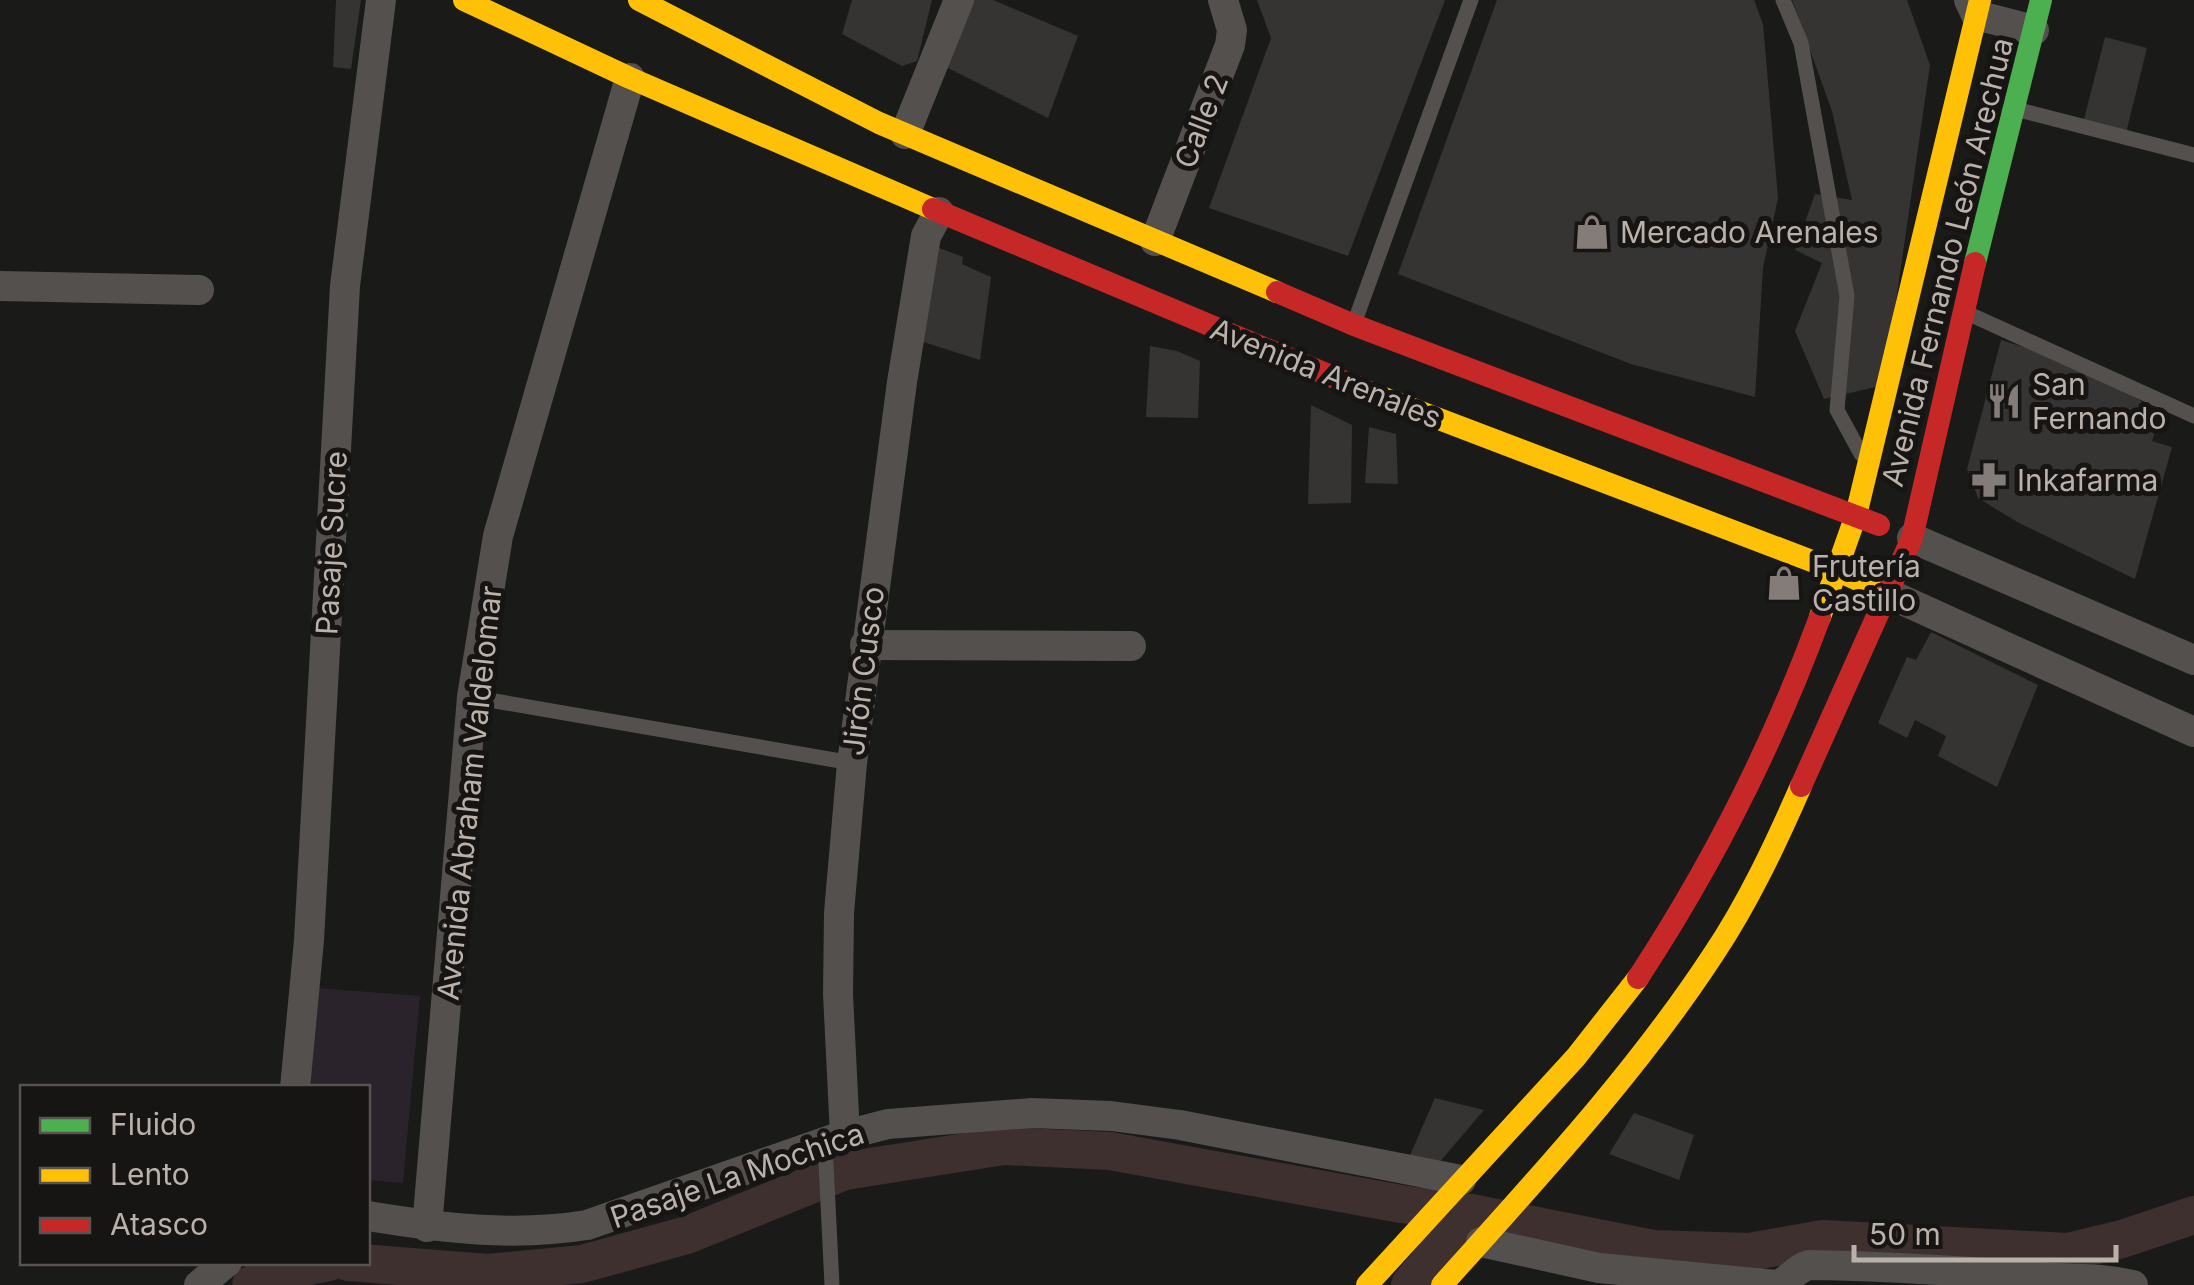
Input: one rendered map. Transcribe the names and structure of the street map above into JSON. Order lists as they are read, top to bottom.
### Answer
{
  "streets": {
    "street": [
      "Calle 2",
      "Avenida Fernando León Arechua",
      "Avenida Arenales",
      "Pasaje Sucre",
      "Jirón Cusco",
      "Avenida Abraham Valdelomar",
      "Pasaje La Mochica"
    ]
  },
  "crossings": [
    ["Calle 2", "Avenida Arenales"],
    ["Avenida Fernando León Arechua", "Avenida Arenales"],
    ["Avenida Arenales", "Jirón Cusco"],
    ["Avenida Arenales", "Avenida Abraham Valdelomar"],
    ["Jirón Cusco", "Pasaje La Mochica"],
    ["Avenida Abraham Valdelomar", "Pasaje La Mochica"]
  ],
  "places": {
    "shop": ["Mercado Arenales", "Frutería Castillo"],
    "restaurant": ["San Fernando"],
    "pharmacy": ["Inkafarma"]
  },
  "legend": ["Fluido", "Lento", "Atasco"],
  "scale_bar": "50 m"
}
